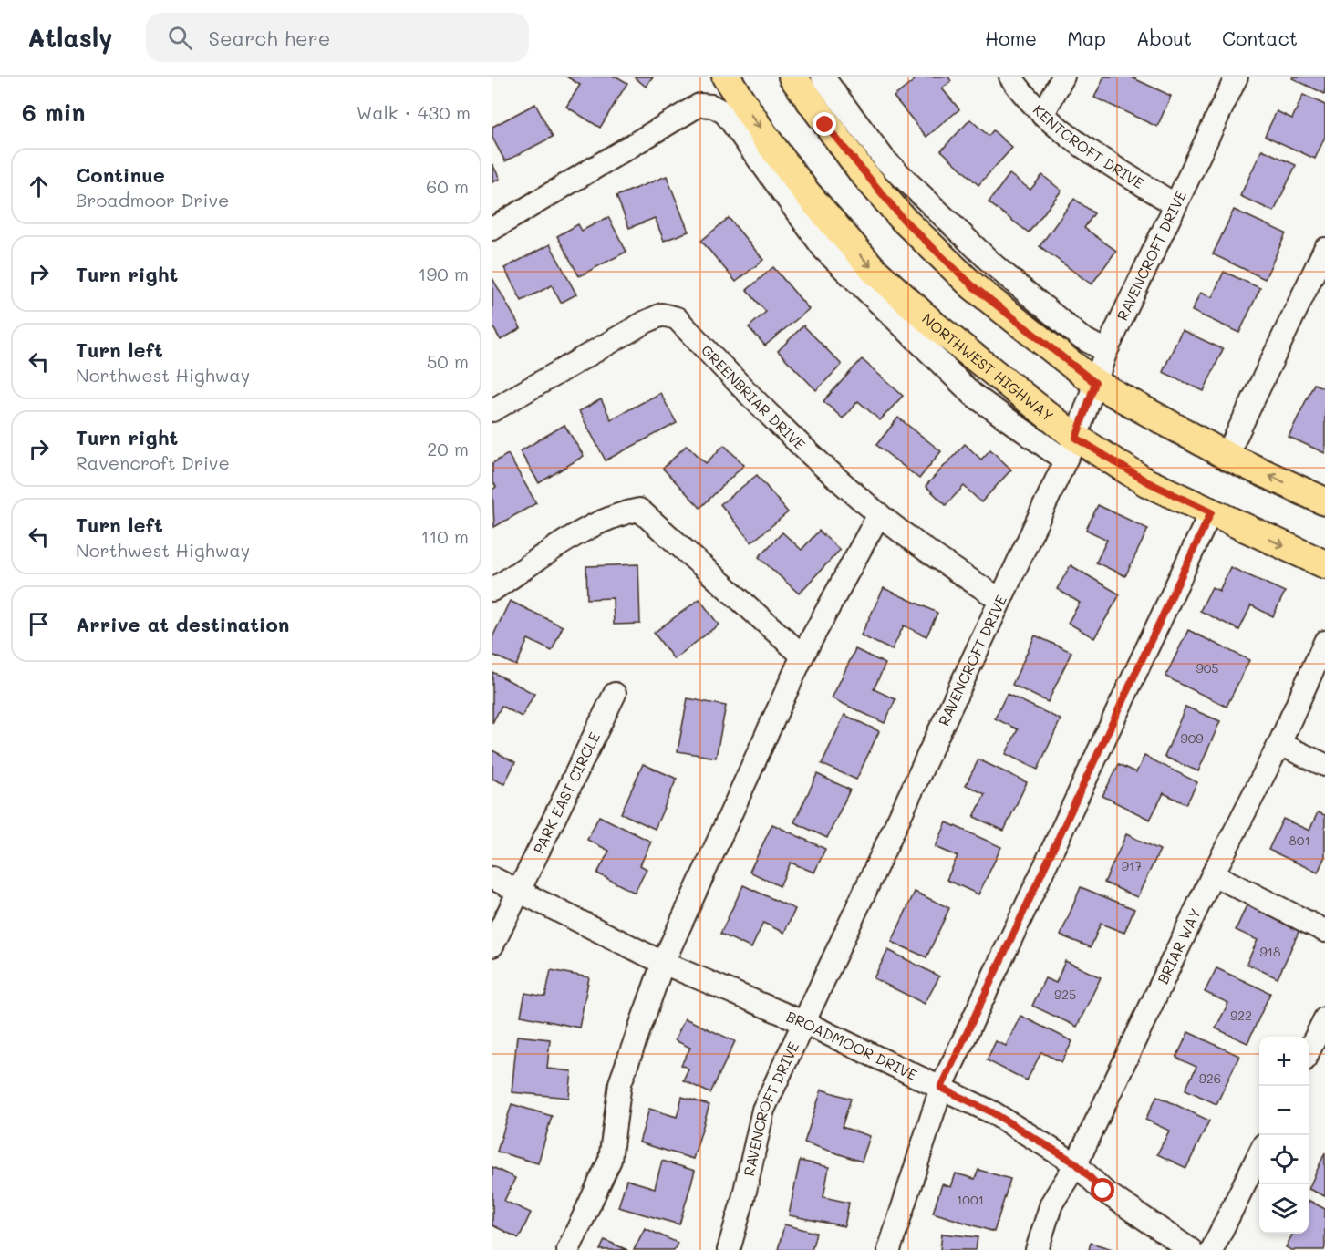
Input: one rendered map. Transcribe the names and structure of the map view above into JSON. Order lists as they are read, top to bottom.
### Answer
{
  "streets": {
    "main road": ["NORTHWEST HIGHWAY"],
    "street": [
      "KENTCROFT DRIVE",
      "RAVENCROFT DRIVE",
      "GREENBRIAR DRIVE",
      "PARK EAST CIRCLE",
      "BRIAR WAY",
      "BROADMOOR DRIVE"
    ]
  },
  "crossings": [
    ["KENTCROFT DRIVE", "RAVENCROFT DRIVE"],
    ["RAVENCROFT DRIVE", "NORTHWEST HIGHWAY"],
    ["RAVENCROFT DRIVE", "GREENBRIAR DRIVE"],
    ["RAVENCROFT DRIVE", "BROADMOOR DRIVE"],
    ["PARK EAST CIRCLE", "BROADMOOR DRIVE"],
    ["BRIAR WAY", "BROADMOOR DRIVE"]
  ],
  "house_numbers": [
    "905",
    "909",
    "801",
    "917",
    "918",
    "925",
    "922",
    "926",
    "1001"
  ],
  "page": {
    "header": "Atlasly",
    "search": "Search here",
    "nav": [
      "Home",
      "Map",
      "About",
      "Contact"
    ],
    "heading": ["6 min", "Walk · 430 m"],
    "list": [
      ["Continue", "Broadmoor Drive", "60 m"],
      ["Turn right", "190 m"],
      ["Turn left", "Northwest Highway", "50 m"],
      ["Turn right", "Ravencroft Drive", "20 m"],
      ["Turn left", "Northwest Highway", "110 m"],
      "Arrive at destination"
    ],
    "map_buttons": ["+", "−"]
  }
}
